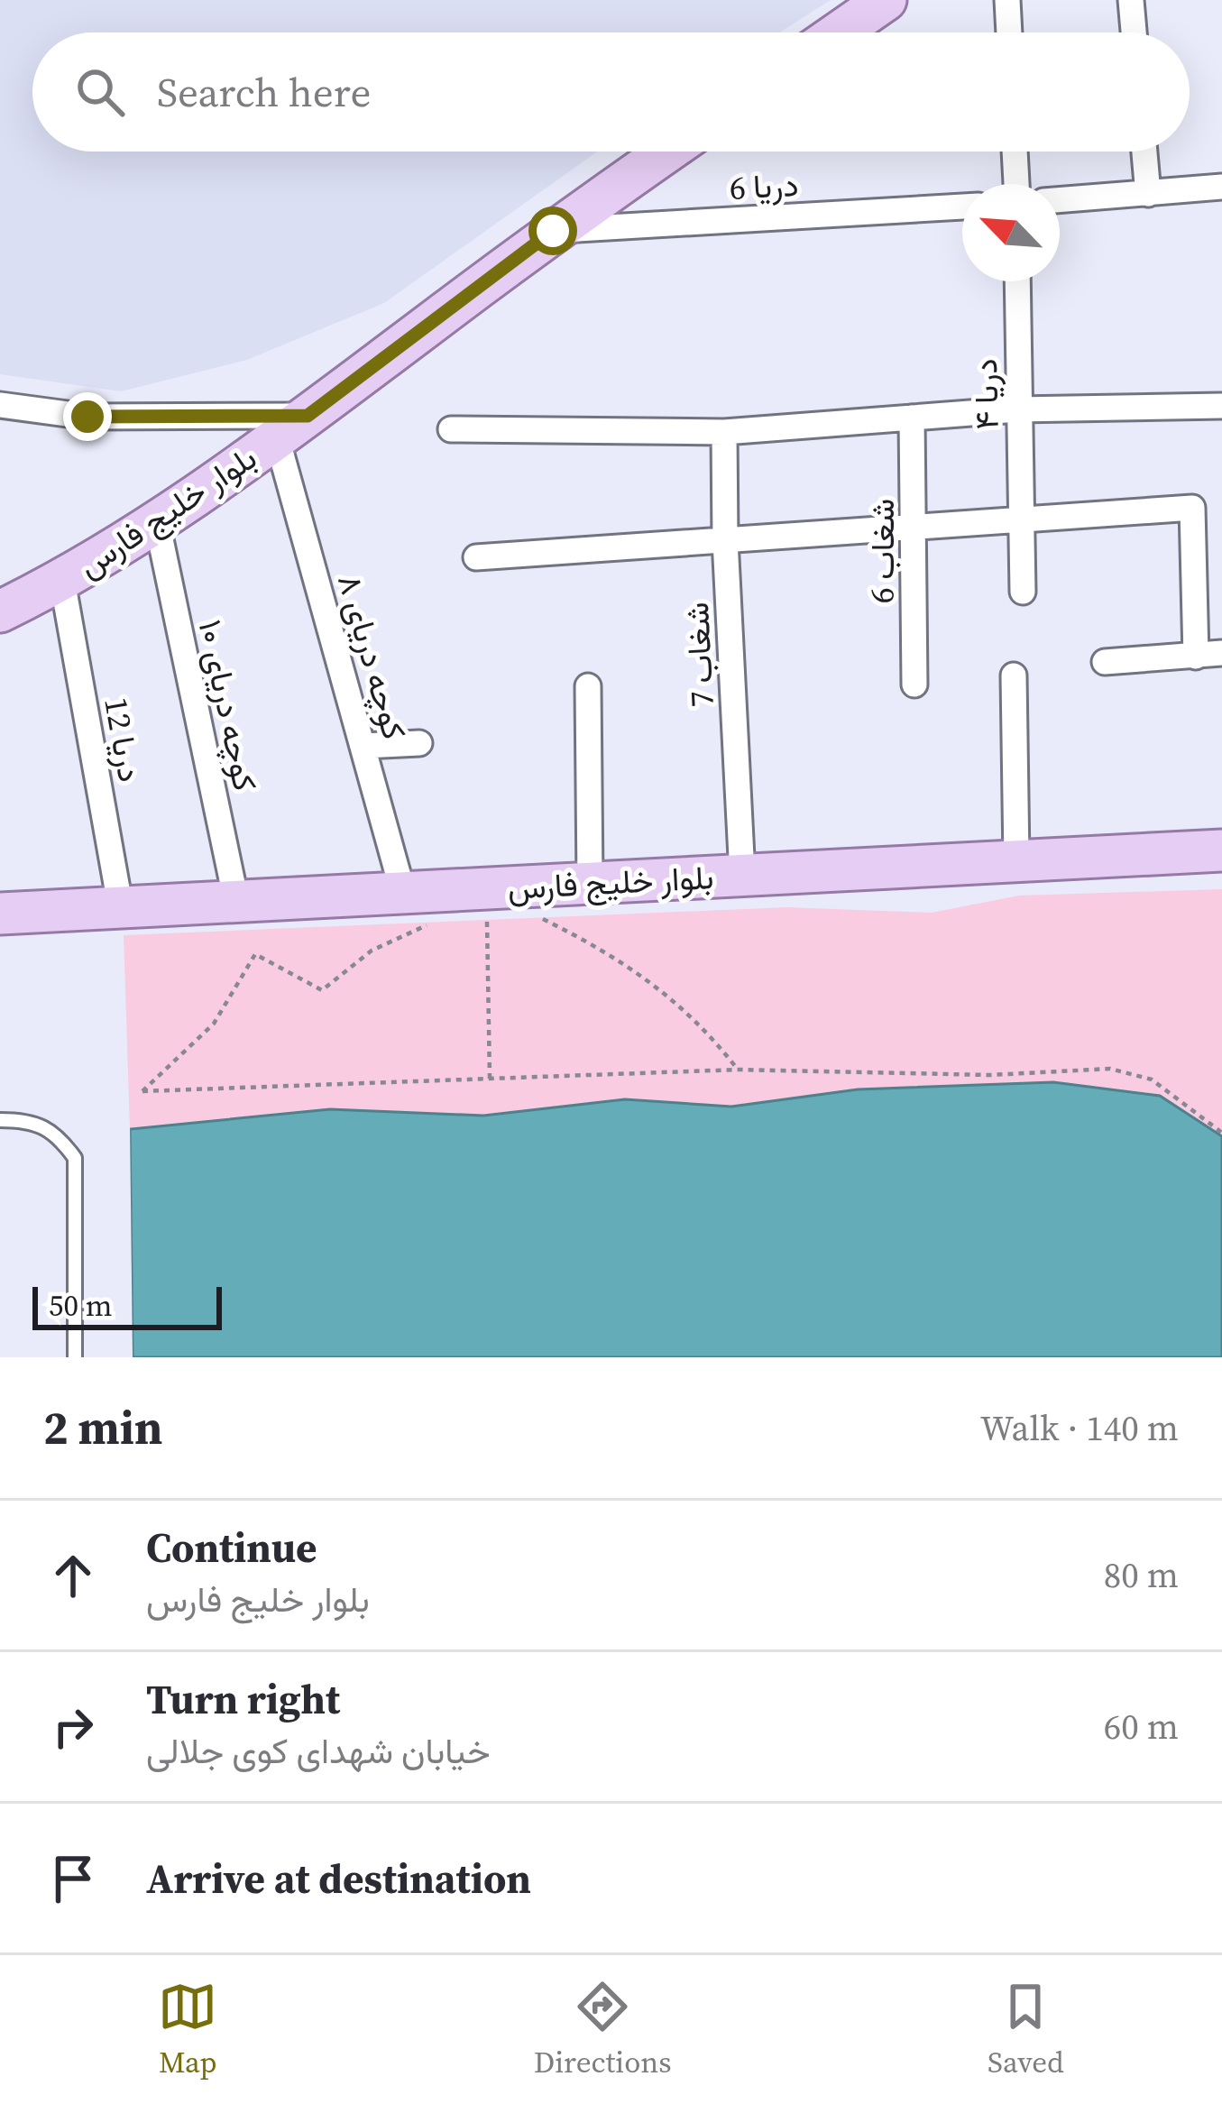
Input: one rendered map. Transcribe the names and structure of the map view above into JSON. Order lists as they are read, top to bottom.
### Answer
{
  "streets": {
    "main road": ["بلوار خلیج‌ فارس", "بلوار خلیج ‌فارس"],
    "street": [
      "دریا 6",
      "دریا ۴",
      "شغاب 6",
      "شغاب 7",
      "کوچه دریای ۸",
      "کوچه دریای ۱۰",
      "دریا 12"
    ]
  },
  "crossings": [
    ["دریا 6", "بلوار خلیج‌ فارس"],
    ["بلوار خلیج‌ فارس", "کوچه دریای ۸"],
    ["بلوار خلیج‌ فارس", "کوچه دریای ۱۰"],
    ["بلوار خلیج‌ فارس", "دریا 12"],
    ["شغاب 7", "بلوار خلیج ‌فارس"],
    ["کوچه دریای ۸", "بلوار خلیج ‌فارس"],
    ["کوچه دریای ۱۰", "بلوار خلیج ‌فارس"],
    ["دریا 12", "بلوار خلیج ‌فارس"]
  ],
  "scale_bar": "50 m",
  "north": "top left",
  "page": {
    "search": "Search here",
    "scale": "50 m",
    "heading": ["2 min", "Walk · 140 m"],
    "list": [
      ["Continue", "بلوار خلیج‌ فارس", "80 m"],
      ["Turn right", "خیابان شهدای کوی جلالی", "60 m"],
      "Arrive at destination"
    ],
    "nav": ["Map", "Directions", "Saved"]
  }
}
